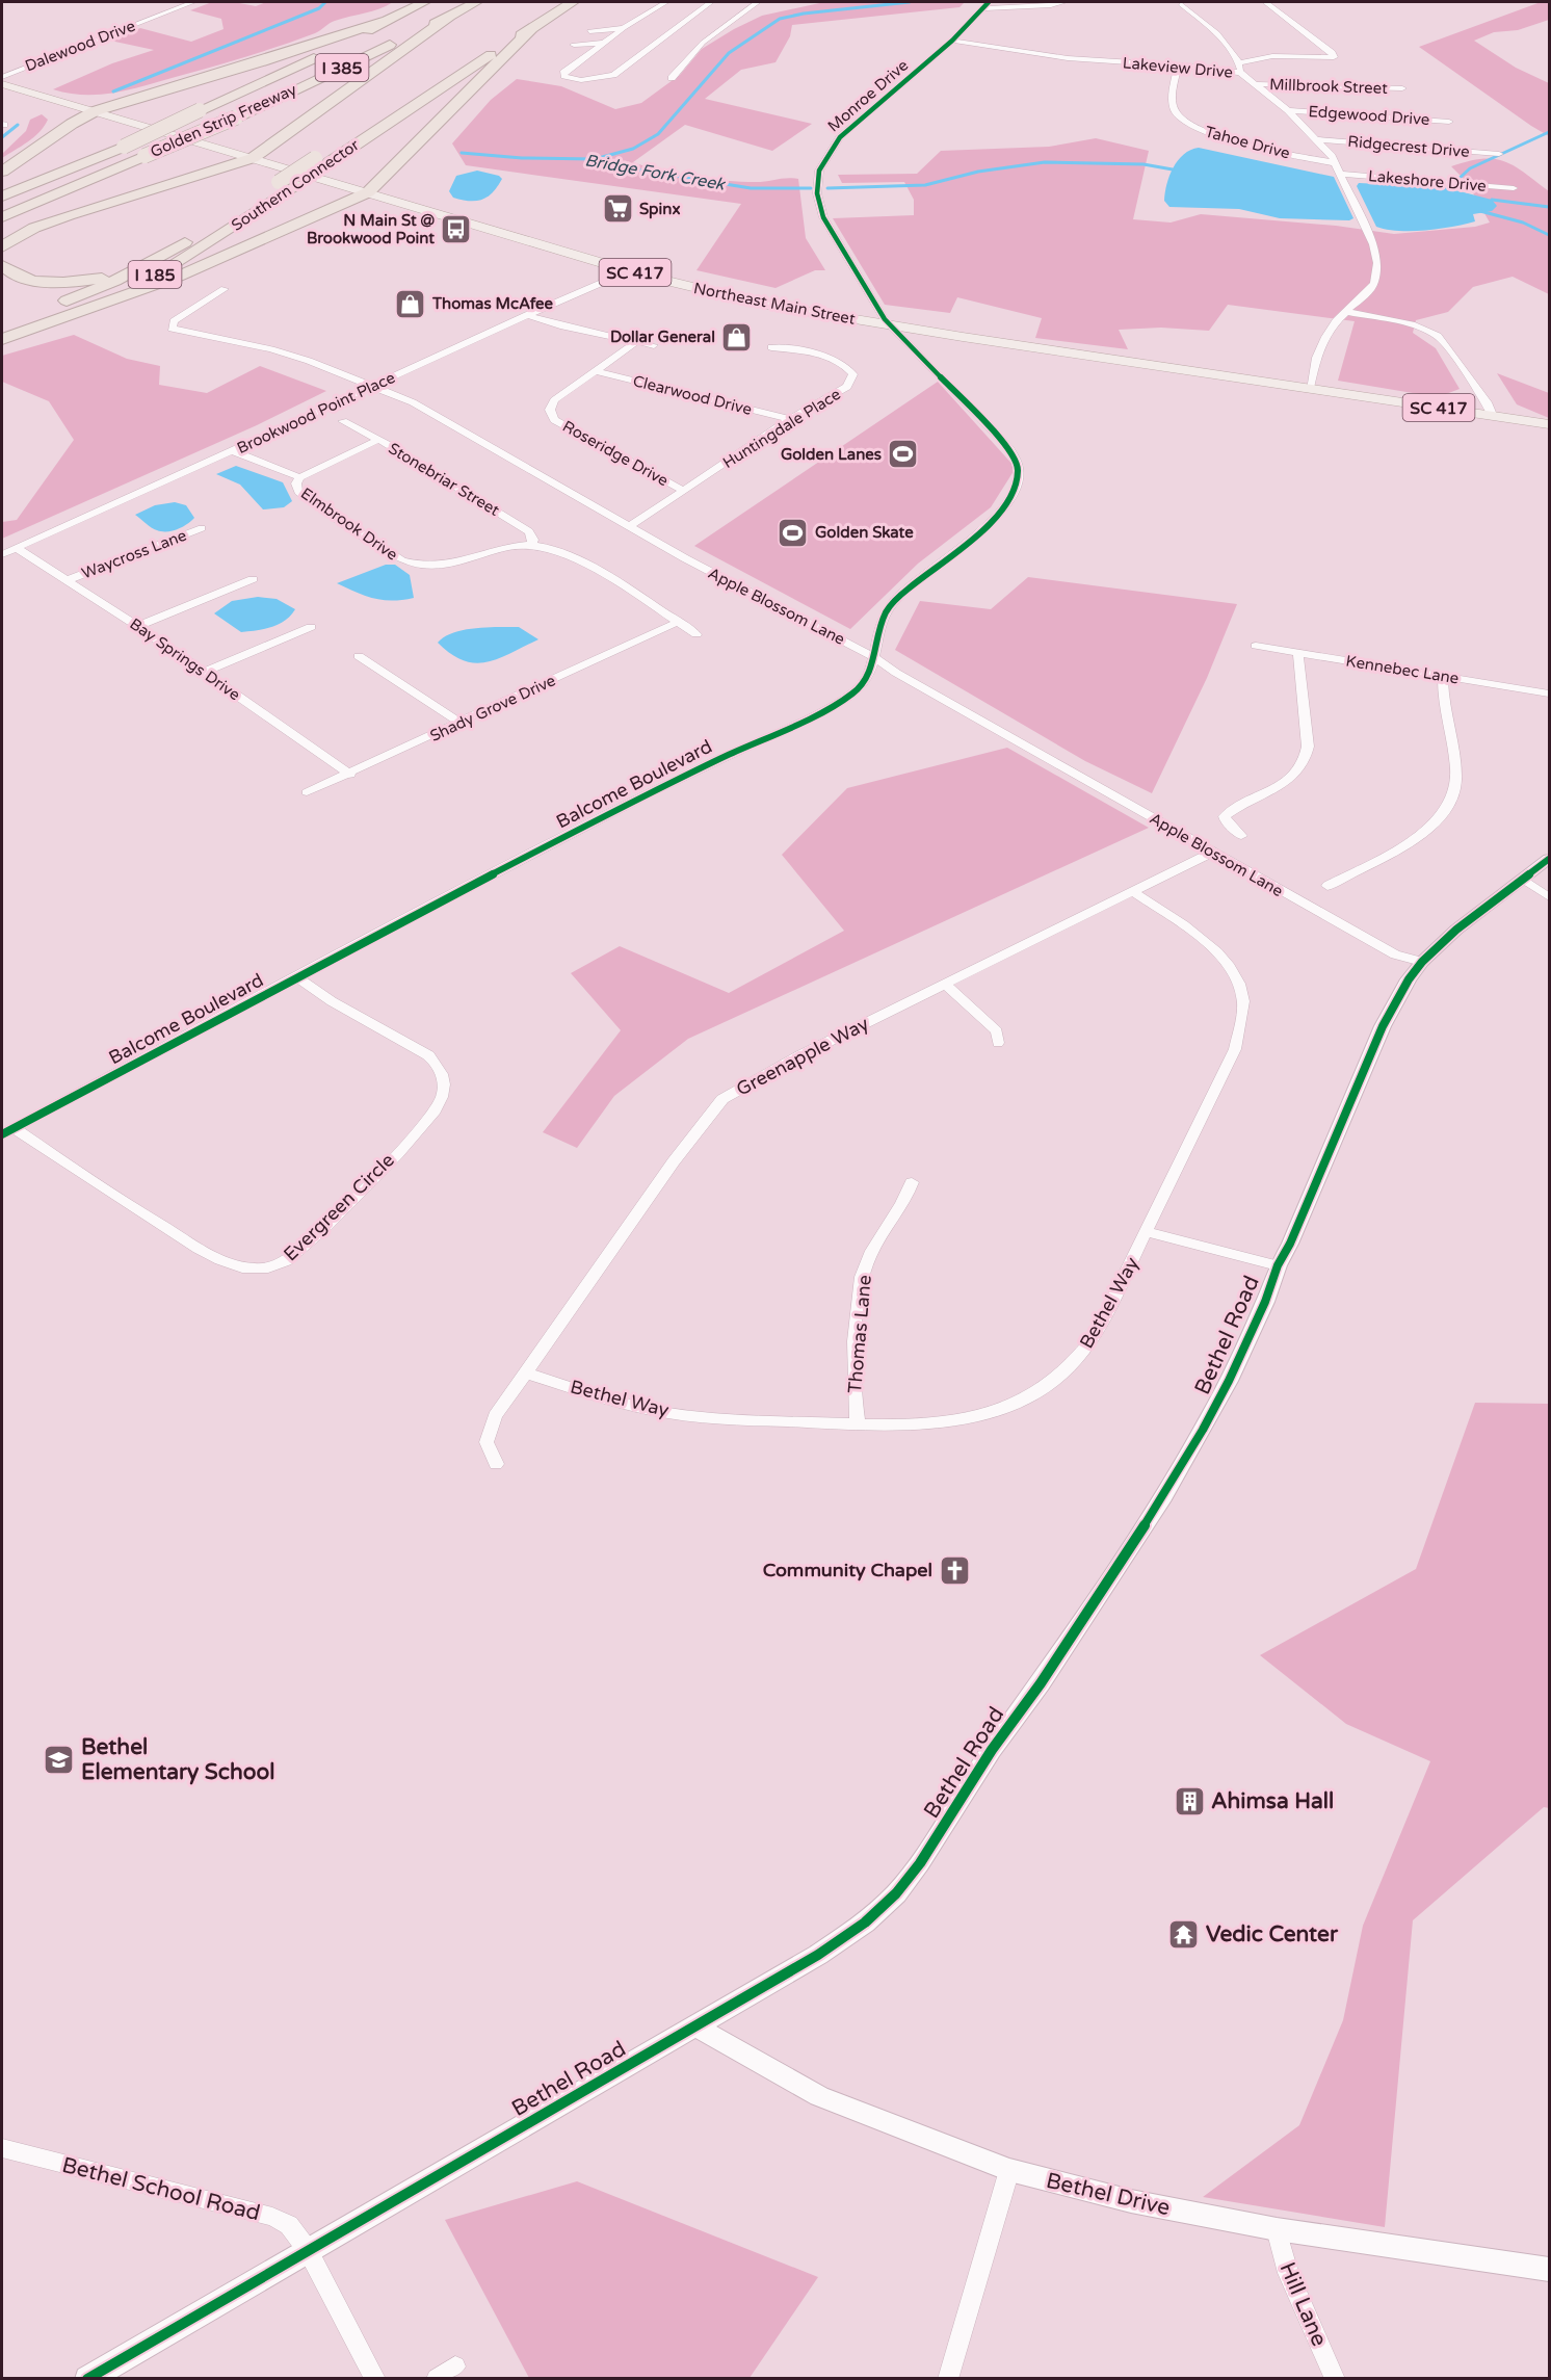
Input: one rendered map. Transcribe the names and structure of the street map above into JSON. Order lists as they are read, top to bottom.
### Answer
{
  "streets": {
    "highway": [
      "I 385",
      "Golden Strip Freeway",
      "Southern Connector",
      "I 185"
    ],
    "main road": ["SC 417", "Northeast Main Street"],
    "street": [
      "Dalewood Drive",
      "Lakeview Drive",
      "Millbrook Street",
      "Monroe Drive",
      "Edgewood Drive",
      "Tahoe Drive",
      "Ridgecrest Drive",
      "Lakeshore Drive",
      "Clearwood Drive",
      "Brookwood Point Place",
      "Huntingdale Place",
      "Roseridge Drive",
      "Stonebriar Street",
      "Elmbrook Drive",
      "Waycross Lane",
      "Apple Blossom Lane",
      "Bay Springs Drive",
      "Kennebec Lane",
      "Shady Grove Drive",
      "Balcome Boulevard",
      "Greenapple Way",
      "Evergreen Circle",
      "Bethel Way",
      "Thomas Lane",
      "Bethel Road",
      "Bethel School Road",
      "Bethel Drive",
      "Hill Lane"
    ]
  },
  "crossings": [
    ["Lakeview Drive", "Millbrook Street"],
    ["Lakeview Drive", "Monroe Drive"],
    ["Lakeview Drive", "Edgewood Drive"],
    ["Lakeview Drive", "Tahoe Drive"],
    ["Lakeview Drive", "Ridgecrest Drive"],
    ["Lakeview Drive", "Lakeshore Drive"],
    ["Lakeview Drive", "SC 417"],
    ["Lakeview Drive", "Northeast Main Street"],
    ["Monroe Drive", "Northeast Main Street"],
    ["Monroe Drive", "Balcome Boulevard"],
    ["SC 417", "Northeast Main Street"],
    ["Northeast Main Street", "Brookwood Point Place"],
    ["Northeast Main Street", "Balcome Boulevard"],
    ["Clearwood Drive", "Huntingdale Place"],
    ["Clearwood Drive", "Roseridge Drive"],
    ["Brookwood Point Place", "Apple Blossom Lane"],
    ["Brookwood Point Place", "Bay Springs Drive"],
    ["Huntingdale Place", "Roseridge Drive"],
    ["Huntingdale Place", "Apple Blossom Lane"],
    ["Stonebriar Street", "Elmbrook Drive"],
    ["Elmbrook Drive", "Shady Grove Drive"],
    ["Waycross Lane", "Bay Springs Drive"],
    ["Apple Blossom Lane", "Balcome Boulevard"],
    ["Apple Blossom Lane", "Greenapple Way"],
    ["Apple Blossom Lane", "Bethel Road"],
    ["Bay Springs Drive", "Shady Grove Drive"],
    ["Balcome Boulevard", "Evergreen Circle"],
    ["Greenapple Way", "Bethel Way"],
    ["Bethel Way", "Thomas Lane"],
    ["Bethel Road", "Bethel School Road"],
    ["Bethel Road", "Bethel Drive"],
    ["Bethel Drive", "Hill Lane"]
  ],
  "water": ["Bridge Fork Creek"],
  "places": {
    "supermarket": ["Spinx"],
    "bus stop": ["N Main St @ Brookwood Point"],
    "shop": ["Thomas McAfee", "Dollar General"],
    "sports": ["Golden Lanes", "Golden Skate"],
    "church": ["Community Chapel"],
    "school or university": ["Bethel Elementary School"],
    "building": ["Ahimsa Hall"],
    "temple": ["Vedic Center"]
  }
}
